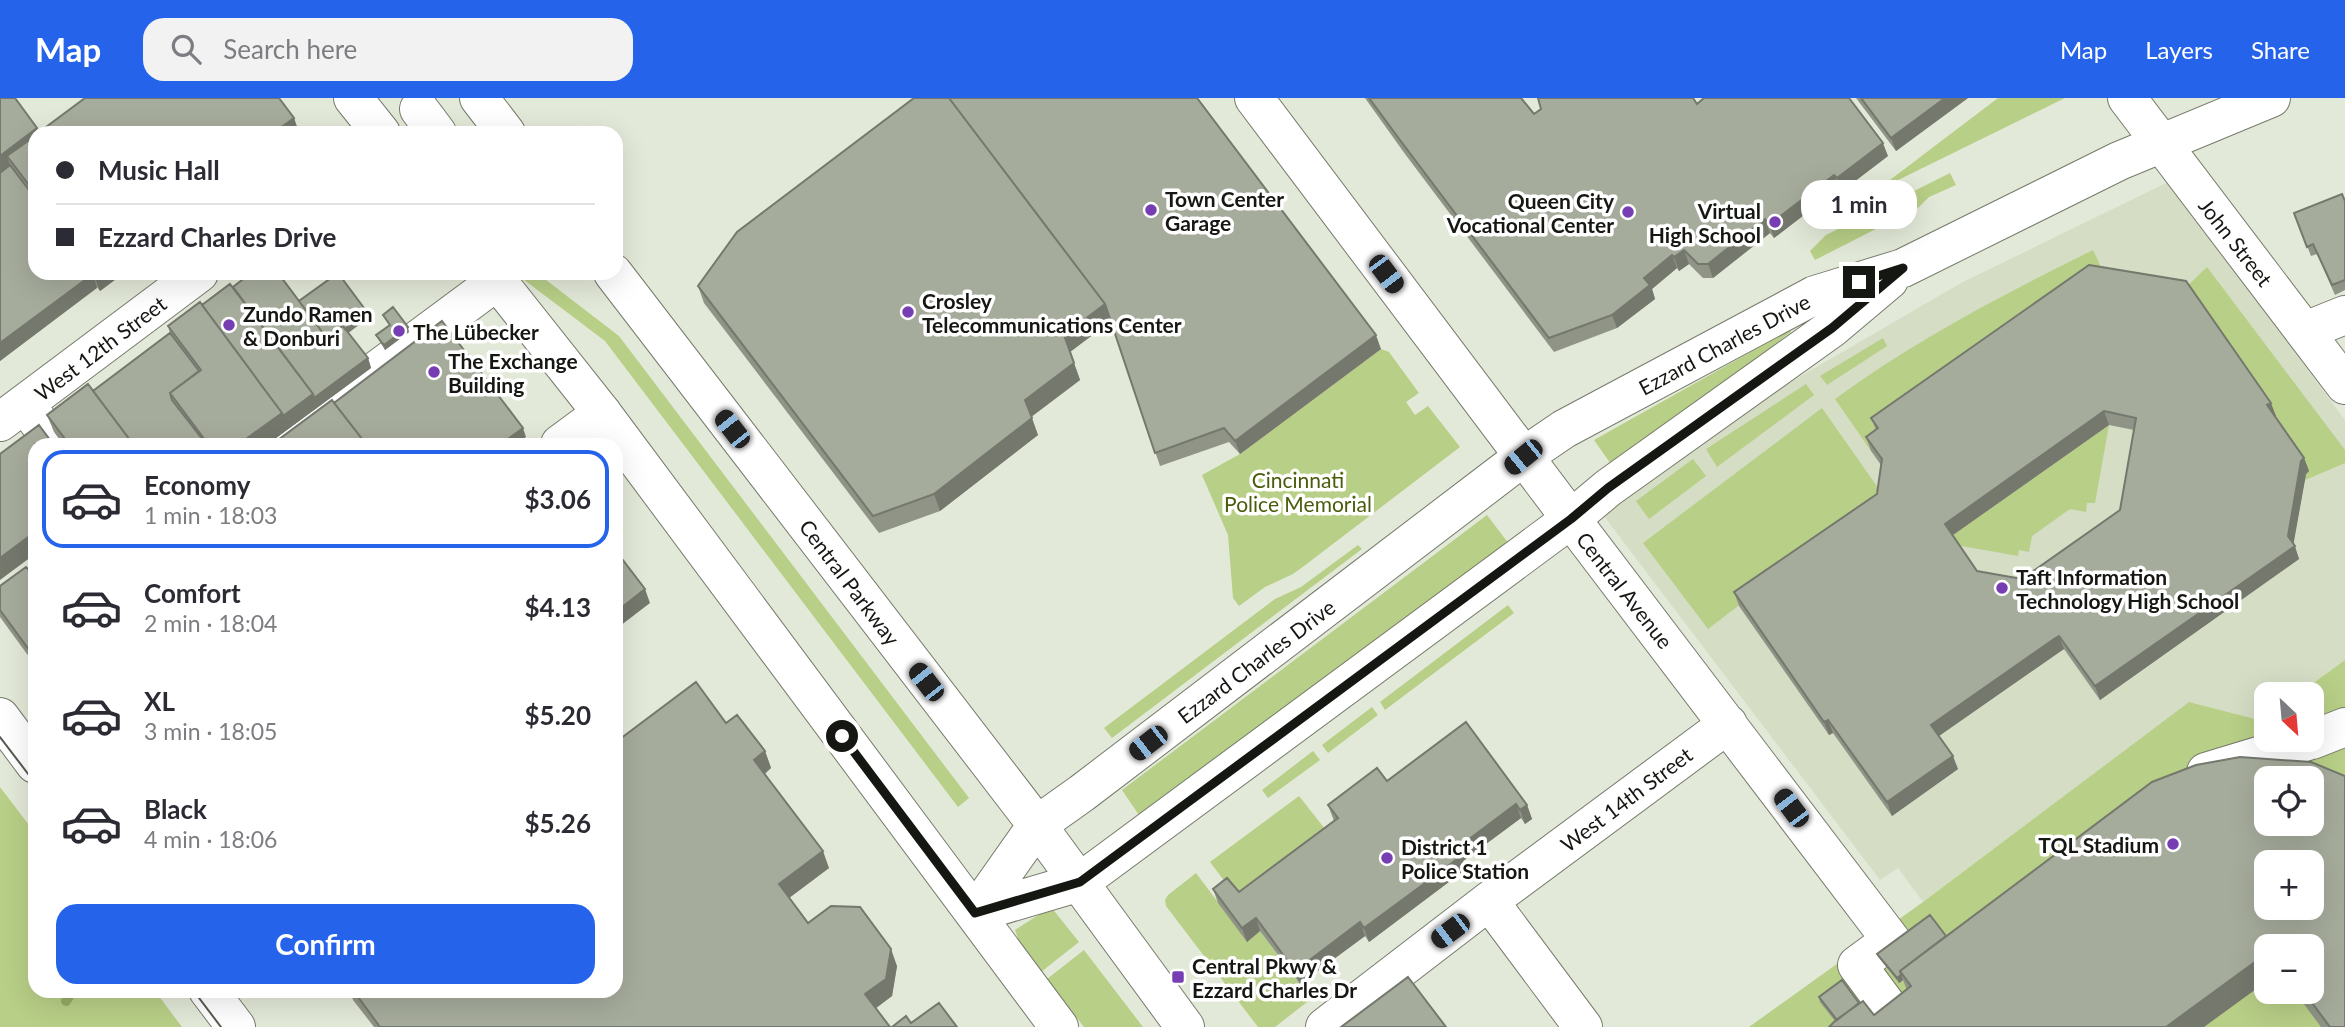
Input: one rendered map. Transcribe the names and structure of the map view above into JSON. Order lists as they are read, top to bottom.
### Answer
{
  "streets": {
    "main road": [
      "John Street",
      "Ezzard Charles Drive",
      "West 12th Street",
      "Central Parkway",
      "Central Avenue",
      "West 14th Street"
    ]
  },
  "crossings": [
    ["John Street", "Ezzard Charles Drive"],
    ["Ezzard Charles Drive", "Central Parkway"],
    ["Ezzard Charles Drive", "Central Avenue"],
    ["Central Avenue", "West 14th Street"]
  ],
  "parks": ["Cincinnati Police Memorial"],
  "places": {
    "other": [
      "Town Center Garage",
      "Queen City Vocational Center",
      "Virtual High School",
      "Crosley Telecommunications Center",
      "Zundo Ramen & Donburi",
      "The Lübecker",
      "The Exchange Building",
      "Taft Information Technology High School",
      "TQL Stadium",
      "District 1 Police Station"
    ],
    "transit": ["Central Pkwy & Ezzard Charles Dr"]
  },
  "north": "bottom right",
  "page": {
    "header": "Map",
    "search": "Search here",
    "nav": ["Map", "Layers", "Share"],
    "banner": ["Music Hall", "Ezzard Charles Drive"],
    "bubble": "1 min",
    "list": [
      {
        "name": "Economy",
        "note": "1 min · 18:03",
        "value": "$3.06"
      },
      {
        "name": "Comfort",
        "note": "2 min · 18:04",
        "value": "$4.13"
      },
      {
        "name": "XL",
        "note": "3 min · 18:05",
        "value": "$5.20"
      },
      {
        "name": "Black",
        "note": "4 min · 18:06",
        "value": "$5.26"
      }
    ],
    "map_buttons": ["+", "−"],
    "buttons": "Confirm"
  }
}
